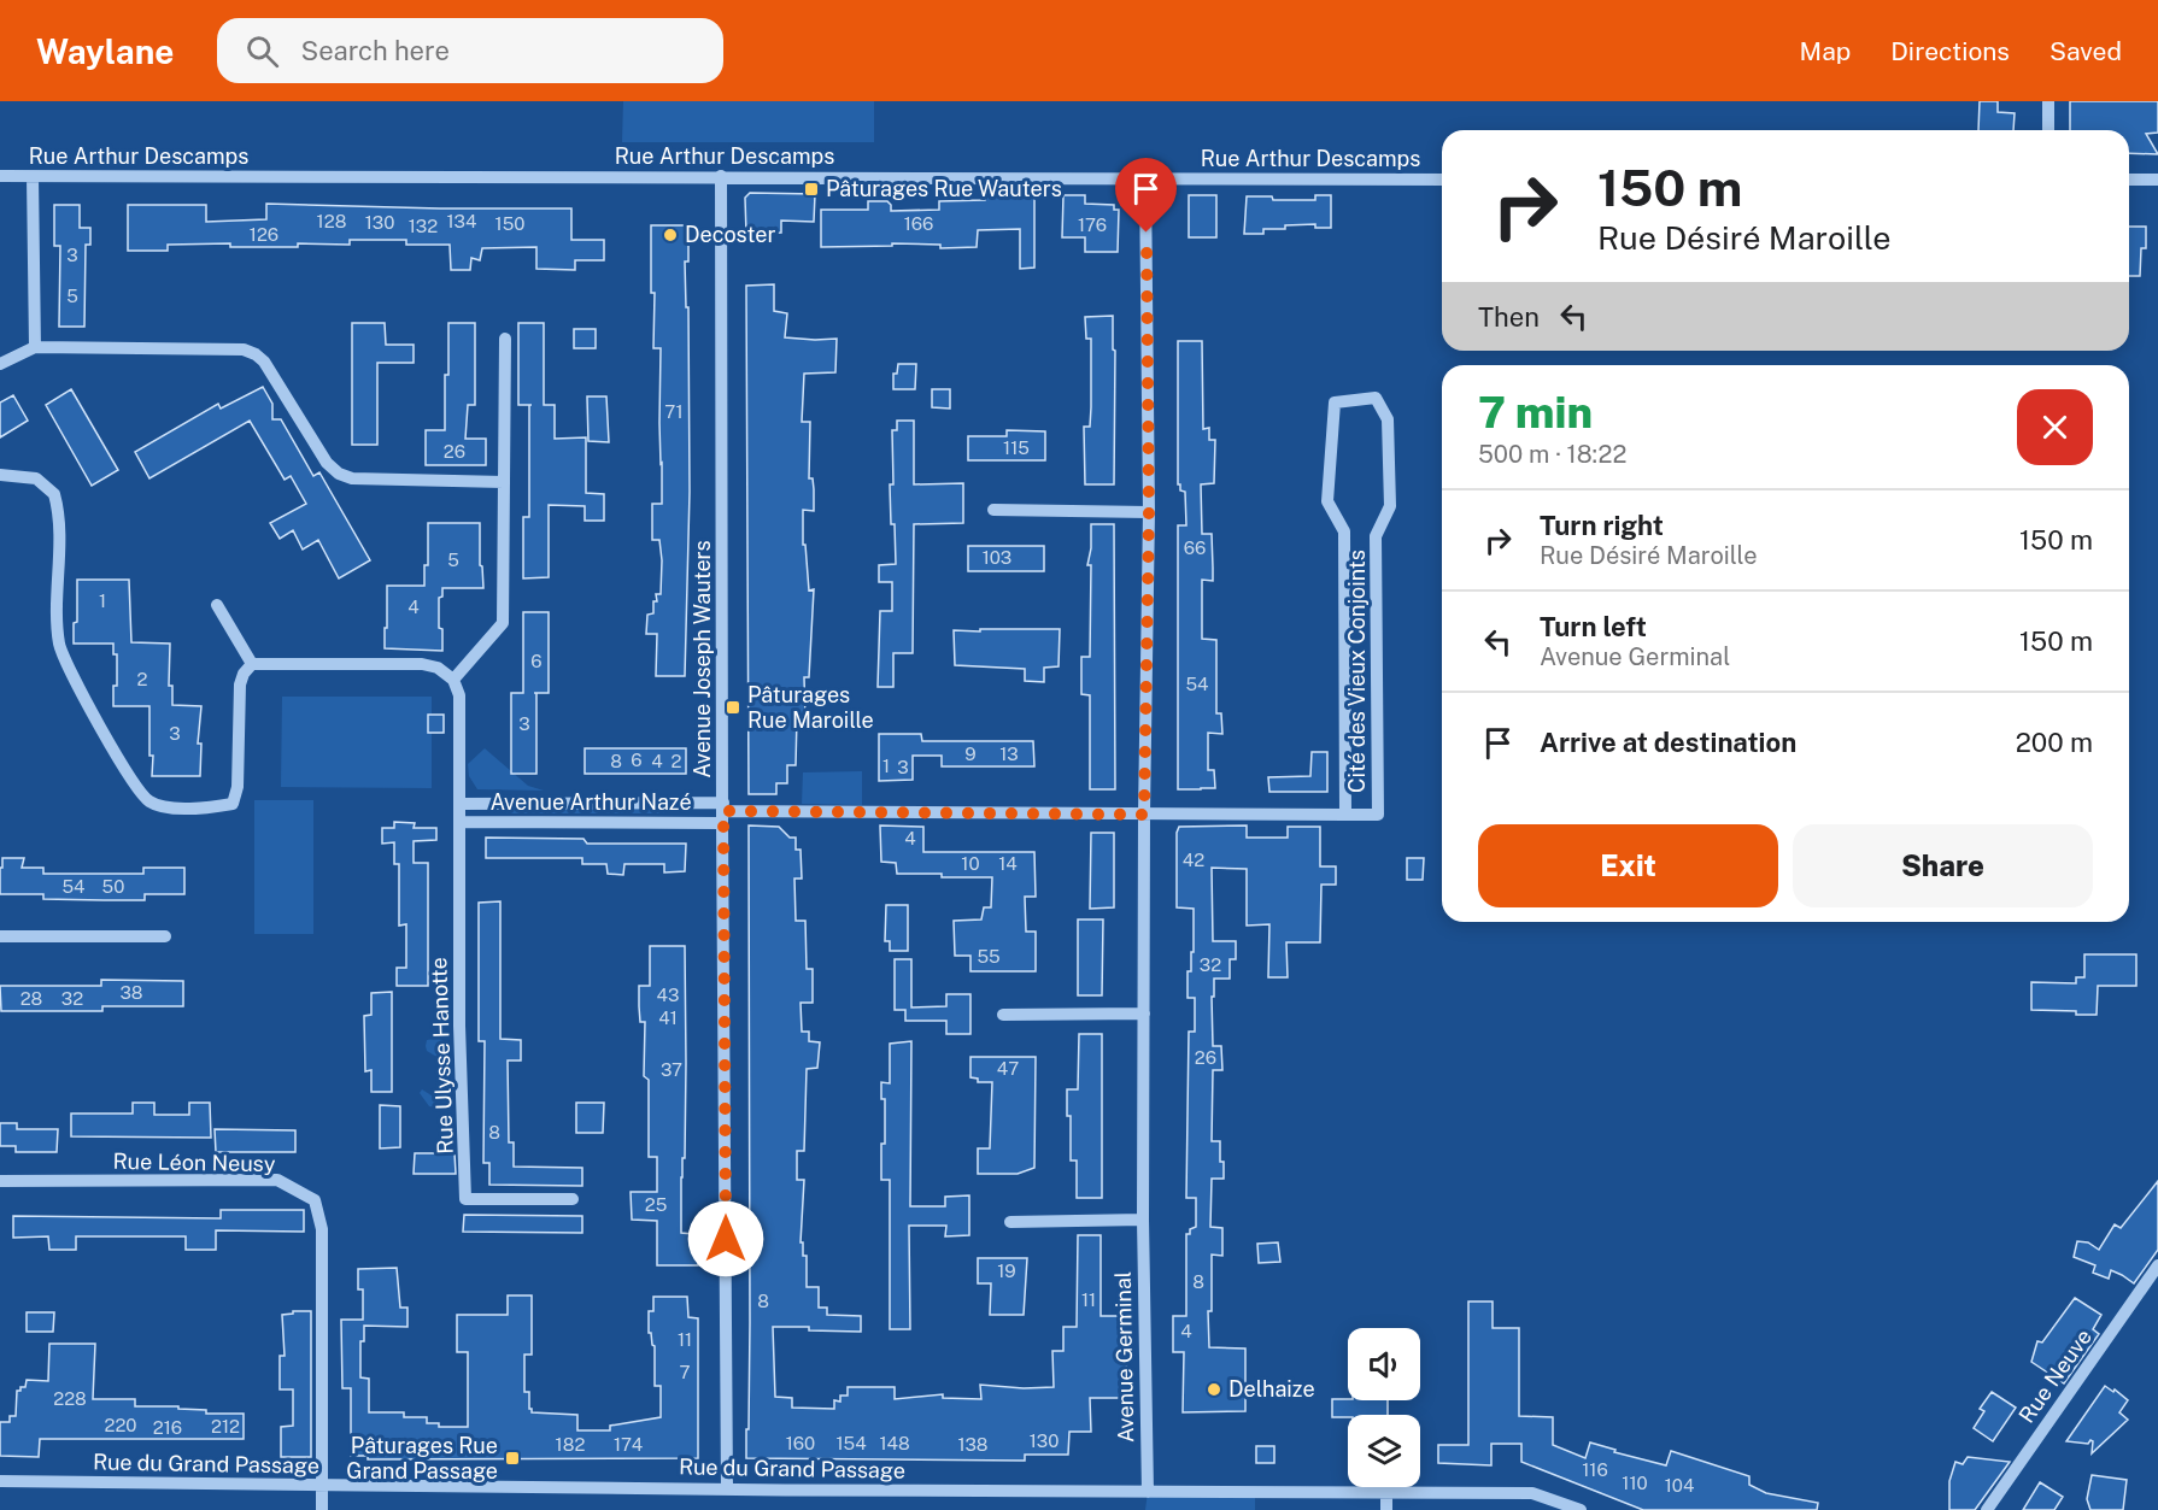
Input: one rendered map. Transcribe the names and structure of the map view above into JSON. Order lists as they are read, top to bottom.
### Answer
{
  "streets": {
    "street": [
      "Rue Arthur Descamps",
      "Avenue Joseph Wauters",
      "Cité des Vieux Conjoints",
      "Avenue Arthur Nazé",
      "Rue Ulysse Hanotte",
      "Rue Léon Neusy",
      "Avenue Germinal",
      "Rue Neuve",
      "Rue du Grand Passage"
    ]
  },
  "crossings": [
    ["Rue Arthur Descamps", "Avenue Joseph Wauters"],
    ["Rue Arthur Descamps", "Avenue Germinal"],
    ["Avenue Joseph Wauters", "Cité des Vieux Conjoints"],
    ["Avenue Joseph Wauters", "Avenue Arthur Nazé"],
    ["Avenue Joseph Wauters", "Rue du Grand Passage"],
    ["Cité des Vieux Conjoints", "Avenue Arthur Nazé"],
    ["Cité des Vieux Conjoints", "Avenue Germinal"],
    ["Avenue Arthur Nazé", "Rue Ulysse Hanotte"],
    ["Rue Léon Neusy", "Rue du Grand Passage"],
    ["Avenue Germinal", "Rue du Grand Passage"]
  ],
  "places": {
    "transit": ["Pâturages Rue Wauters", "Pâturages Rue Maroille", "Pâturages Rue Grand Passage"],
    "other": ["Decoster", "Delhaize"]
  },
  "house_numbers": [
    "128",
    "134",
    "130",
    "150",
    "166",
    "176",
    "132",
    "126",
    "3",
    "5",
    "71",
    "115",
    "26",
    "66",
    "103",
    "5",
    "1",
    "4",
    "6",
    "2",
    "54",
    "3",
    "3",
    "9",
    "13",
    "6",
    "8",
    "4",
    "2",
    "1",
    "3",
    "4",
    "42",
    "10",
    "14",
    "54",
    "50",
    "55",
    "32",
    "38",
    "43",
    "28",
    "32",
    "41",
    "26",
    "47",
    "37",
    "8",
    "25",
    "19",
    "8",
    "11",
    "8",
    "4",
    "11",
    "7",
    "228",
    "220",
    "212",
    "216",
    "130",
    "160",
    "154",
    "148",
    "182",
    "174",
    "138",
    "116",
    "110",
    "104"
  ],
  "page": {
    "header": "Waylane",
    "search": "Search here",
    "nav": ["Map", "Directions", "Saved"],
    "turn": ["150 m", "Rue Désiré Maroille"],
    "then": "Then",
    "heading": ["7 min", "500 m · 18:22"],
    "list": [
      {
        "name": "Turn right",
        "note": "Rue Désiré Maroille",
        "value": "150 m"
      },
      {
        "name": "Turn left",
        "note": "Avenue Germinal",
        "value": "150 m"
      },
      {
        "name": "Arrive at destination",
        "value": "200 m"
      }
    ],
    "buttons": ["Exit", "Share"]
  }
}
